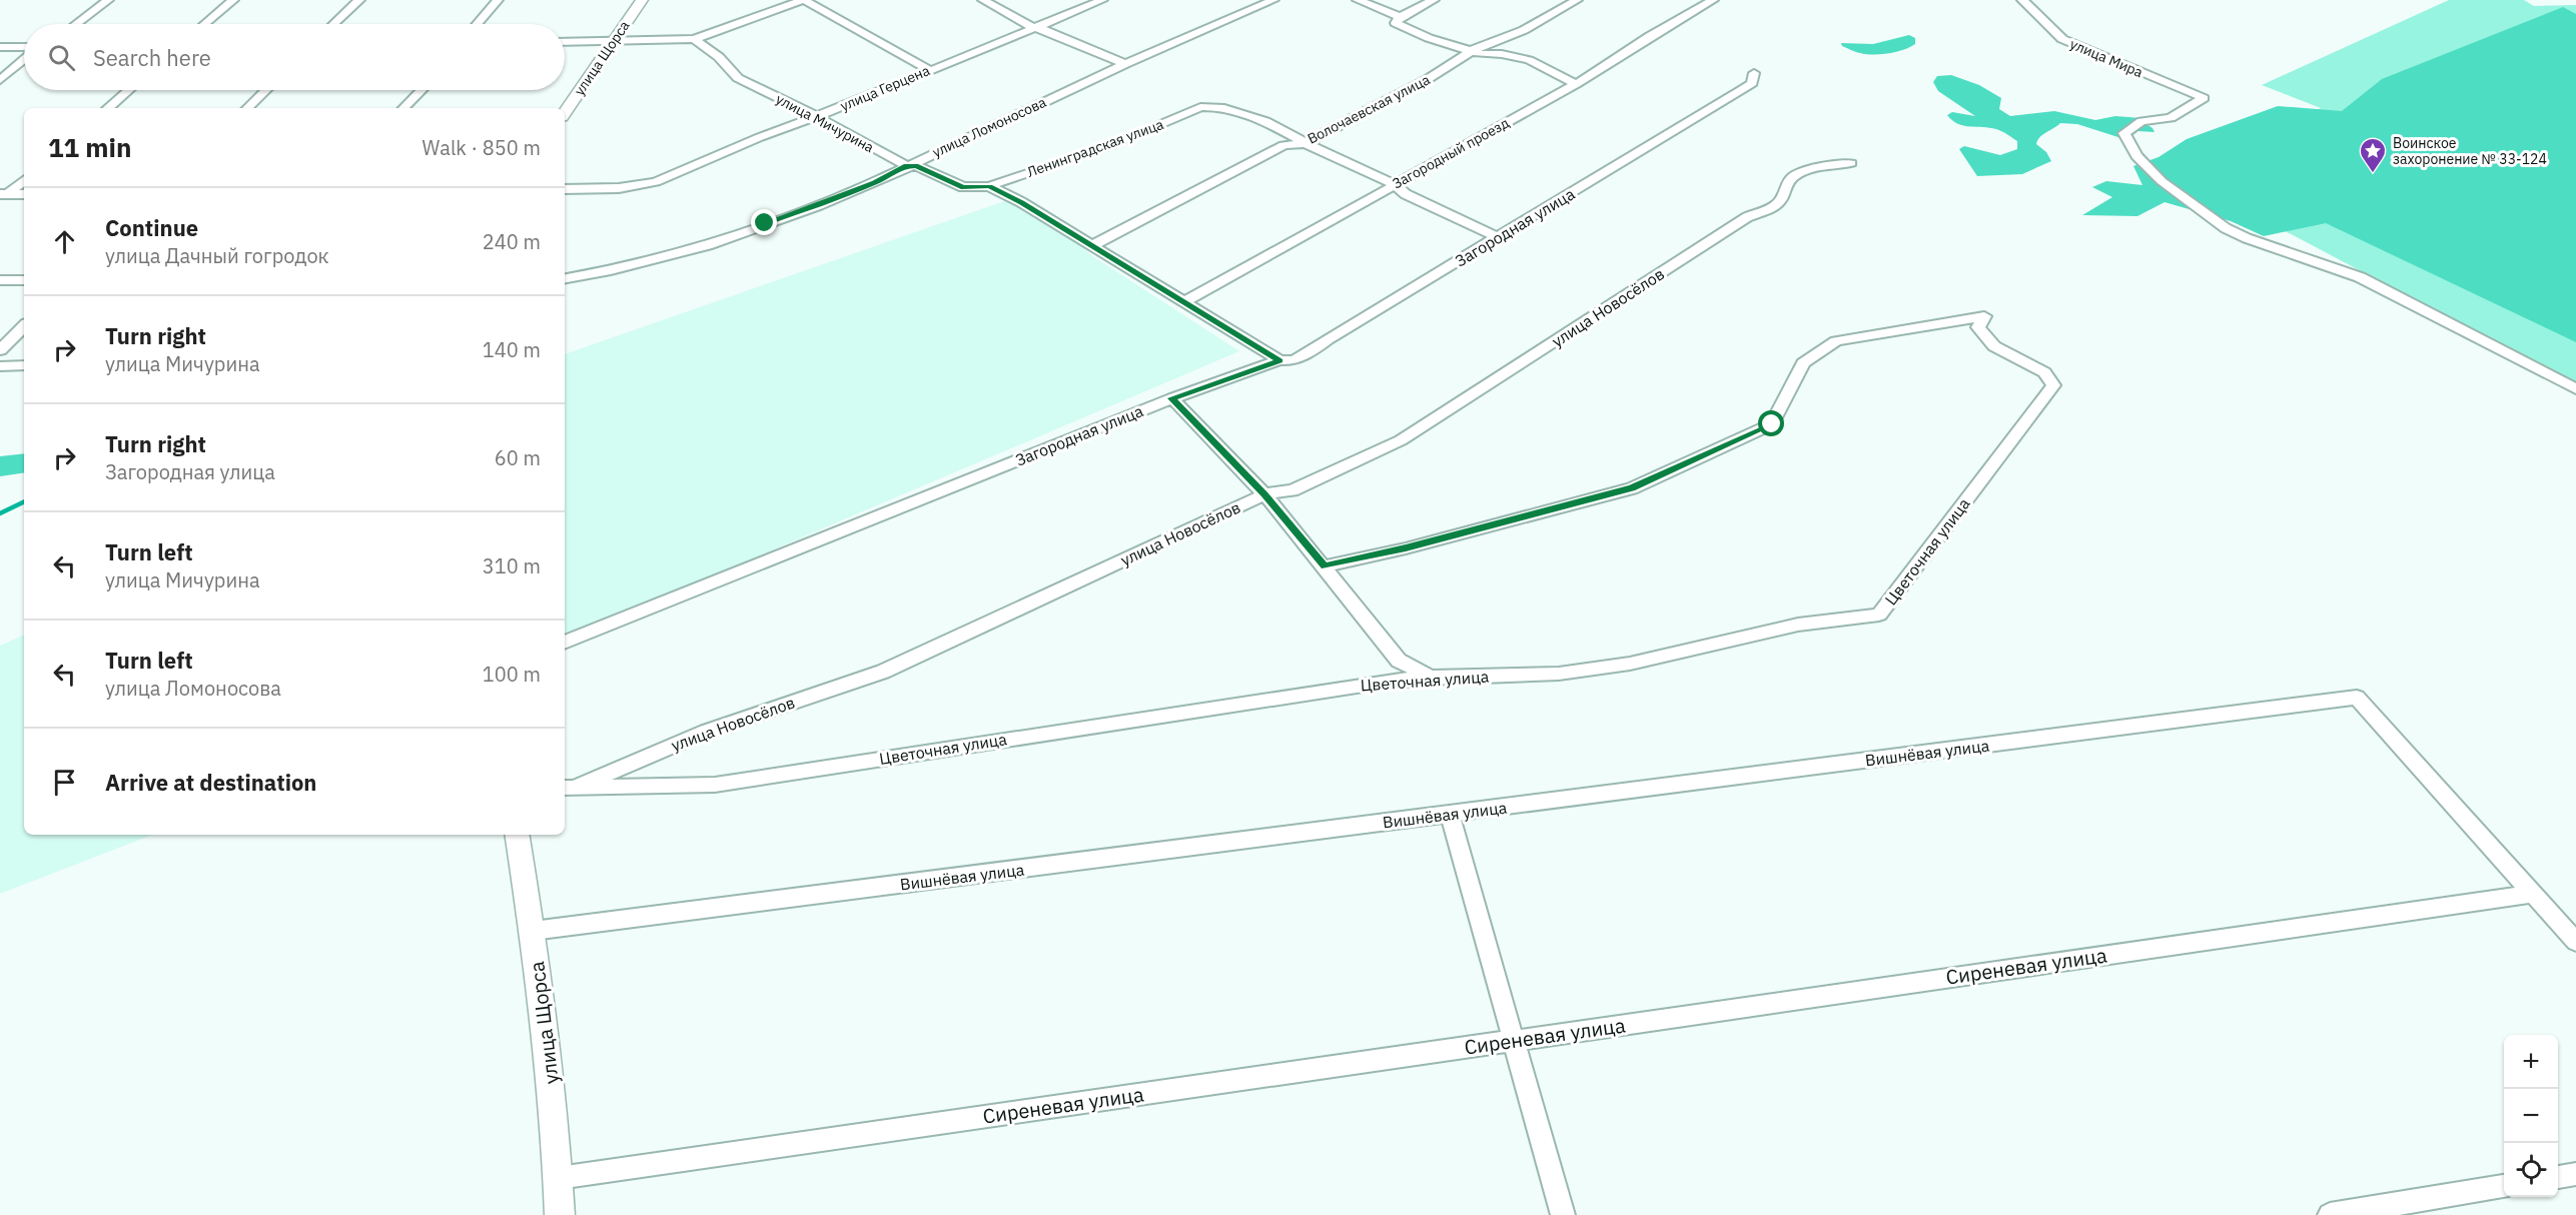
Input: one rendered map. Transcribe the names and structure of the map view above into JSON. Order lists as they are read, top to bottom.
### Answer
{
  "streets": {
    "street": [
      "улица Щорса",
      "улица Мира",
      "улица Герцена",
      "Волочаевская улица",
      "улица Мичурина",
      "улица Ломоносова",
      "Ленинградская улица",
      "Загородный проезд",
      "Загородная улица",
      "улица Новосёлов",
      "Цветочная улица",
      "Вишнёвая улица",
      "Сиреневая улица"
    ]
  },
  "crossings": [
    ["улица Щорса", "Вишнёвая улица"],
    ["улица Щорса", "Сиреневая улица"],
    ["улица Герцена", "улица Мичурина"],
    ["Волочаевская улица", "улица Мичурина"],
    ["Волочаевская улица", "Ленинградская улица"],
    ["улица Мичурина", "улица Ломоносова"],
    ["улица Мичурина", "Ленинградская улица"],
    ["улица Мичурина", "Загородный проезд"],
    ["улица Мичурина", "Загородная улица"],
    ["улица Новосёлов", "Цветочная улица"],
    ["Вишнёвая улица", "Сиреневая улица"]
  ],
  "places": {
    "place": ["Воинское захоронение № 33-124"]
  },
  "page": {
    "search": "Search here",
    "heading": ["11 min", "Walk · 850 m"],
    "list": [
      ["Continue", "улица Дачный гогродок", "240 m"],
      ["Turn right", "улица Мичурина", "140 m"],
      ["Turn right", "Загородная улица", "60 m"],
      ["Turn left", "улица Мичурина", "310 m"],
      ["Turn left", "улица Ломоносова", "100 m"],
      "Arrive at destination"
    ],
    "map_buttons": ["+", "−"]
  }
}
